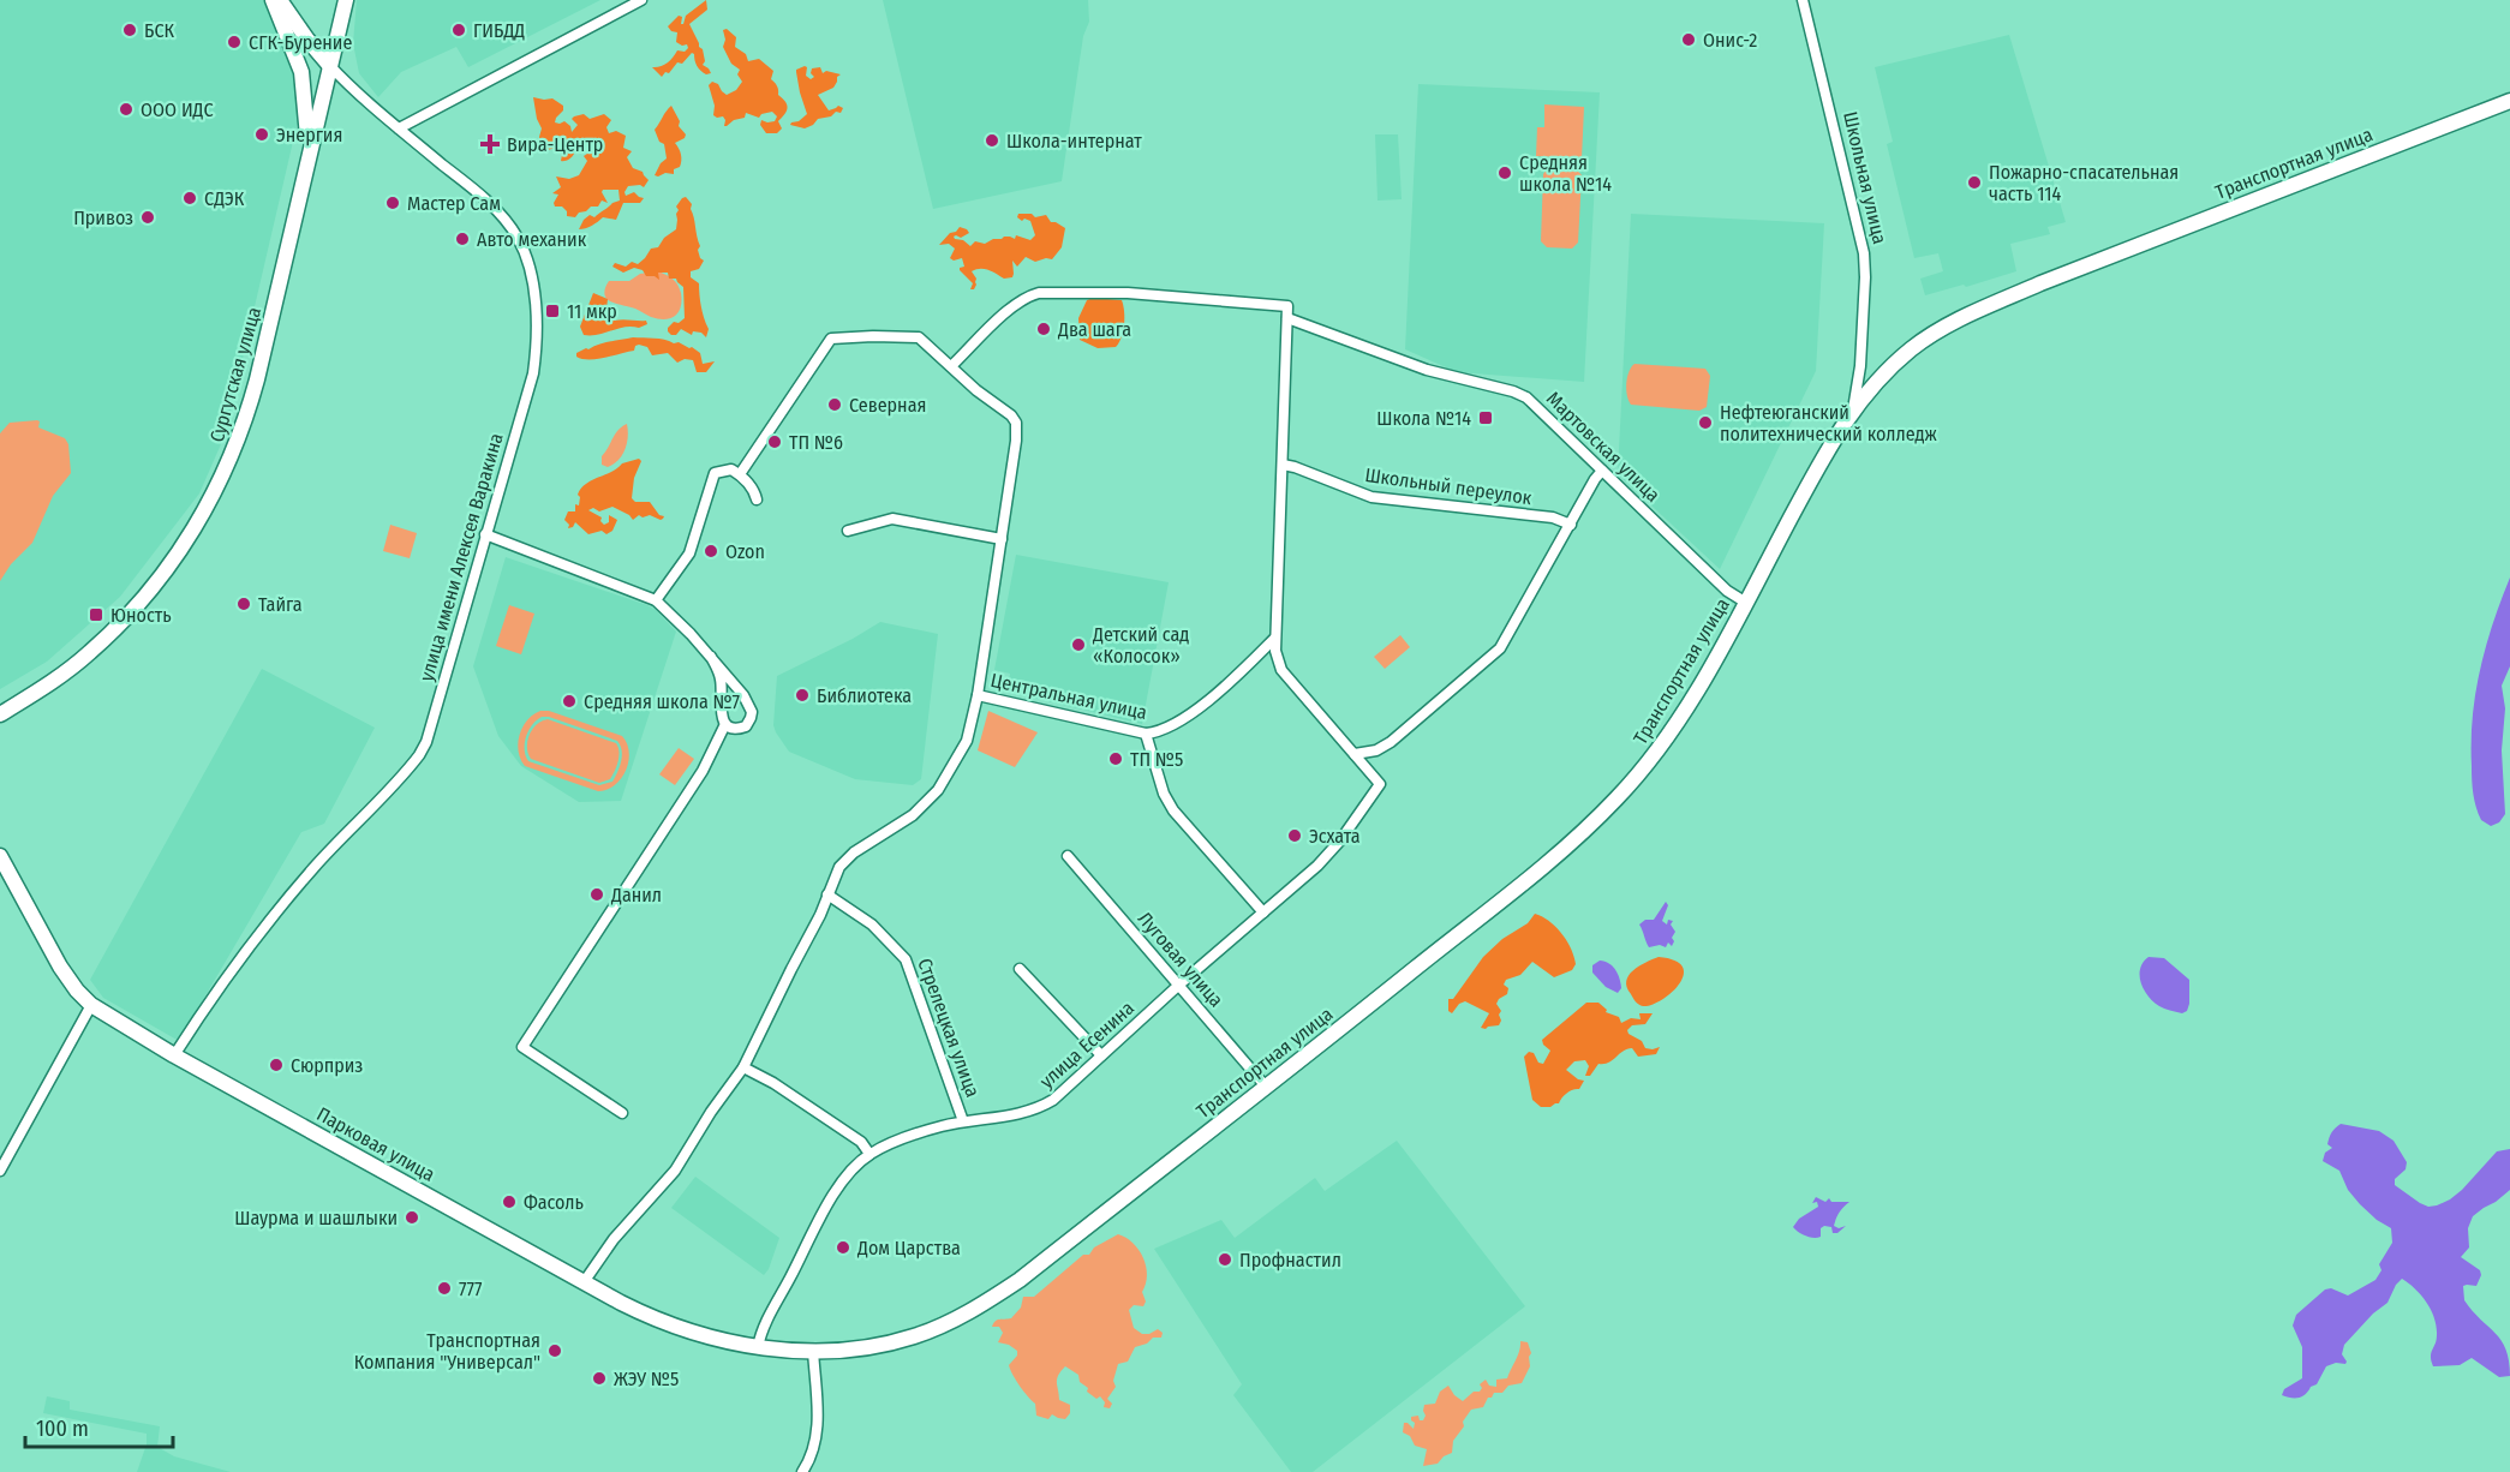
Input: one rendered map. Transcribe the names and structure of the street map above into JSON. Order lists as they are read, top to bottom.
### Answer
{
  "streets": {
    "street": [
      "Транспортная улица",
      "Школьная улица",
      "Сургутская улица",
      "Мартовская улица",
      "Школьный переулок",
      "улица имени Алексея Варакина",
      "Центральная улица",
      "Луговая улица",
      "Стрелецкая улица",
      "улица Есенина",
      "Парковая улица"
    ]
  },
  "crossings": [
    ["Транспортная улица", "Школьная улица"],
    ["Транспортная улица", "Мартовская улица"],
    ["Транспортная улица", "Луговая улица"],
    ["Транспортная улица", "Парковая улица"],
    ["Сургутская улица", "улица имени Алексея Варакина"],
    ["улица имени Алексея Варакина", "Парковая улица"],
    ["Центральная улица", "Стрелецкая улица"],
    ["Центральная улица", "Парковая улица"],
    ["Луговая улица", "улица Есенина"],
    ["Стрелецкая улица", "улица Есенина"],
    ["улица Есенина", "Парковая улица"]
  ],
  "places": {
    "other": [
      "БСК",
      "ГИБДД",
      "Онис-2",
      "СГК-Бурение",
      "ООО ИДС",
      "Энергия",
      "Школа-интернат",
      "Средняя школа №14",
      "Пожарно-спасательная часть 114",
      "СДЭК",
      "Мастер Сам",
      "Привоз",
      "Авто механик",
      "Два шага",
      "Северная",
      "Нефтеюганский политехнический колледж",
      "ТП №6",
      "Ozon",
      "Тайга",
      "Детский сад «Колосок»",
      "Библиотека",
      "Средняя школа №7",
      "ТП №5",
      "Эсхата",
      "Данил",
      "Сюрприз",
      "Фасоль",
      "Шаурма и шашлыки",
      "Дом Царства",
      "Профнастил",
      "777",
      "Транспортная Компания \"Универсал\"",
      "ЖЭУ №5"
    ],
    "health": ["Вира-Центр"],
    "transit": ["11 мкр", "Школа №14", "Юность"]
  },
  "scale_bar": "100 m"
}
